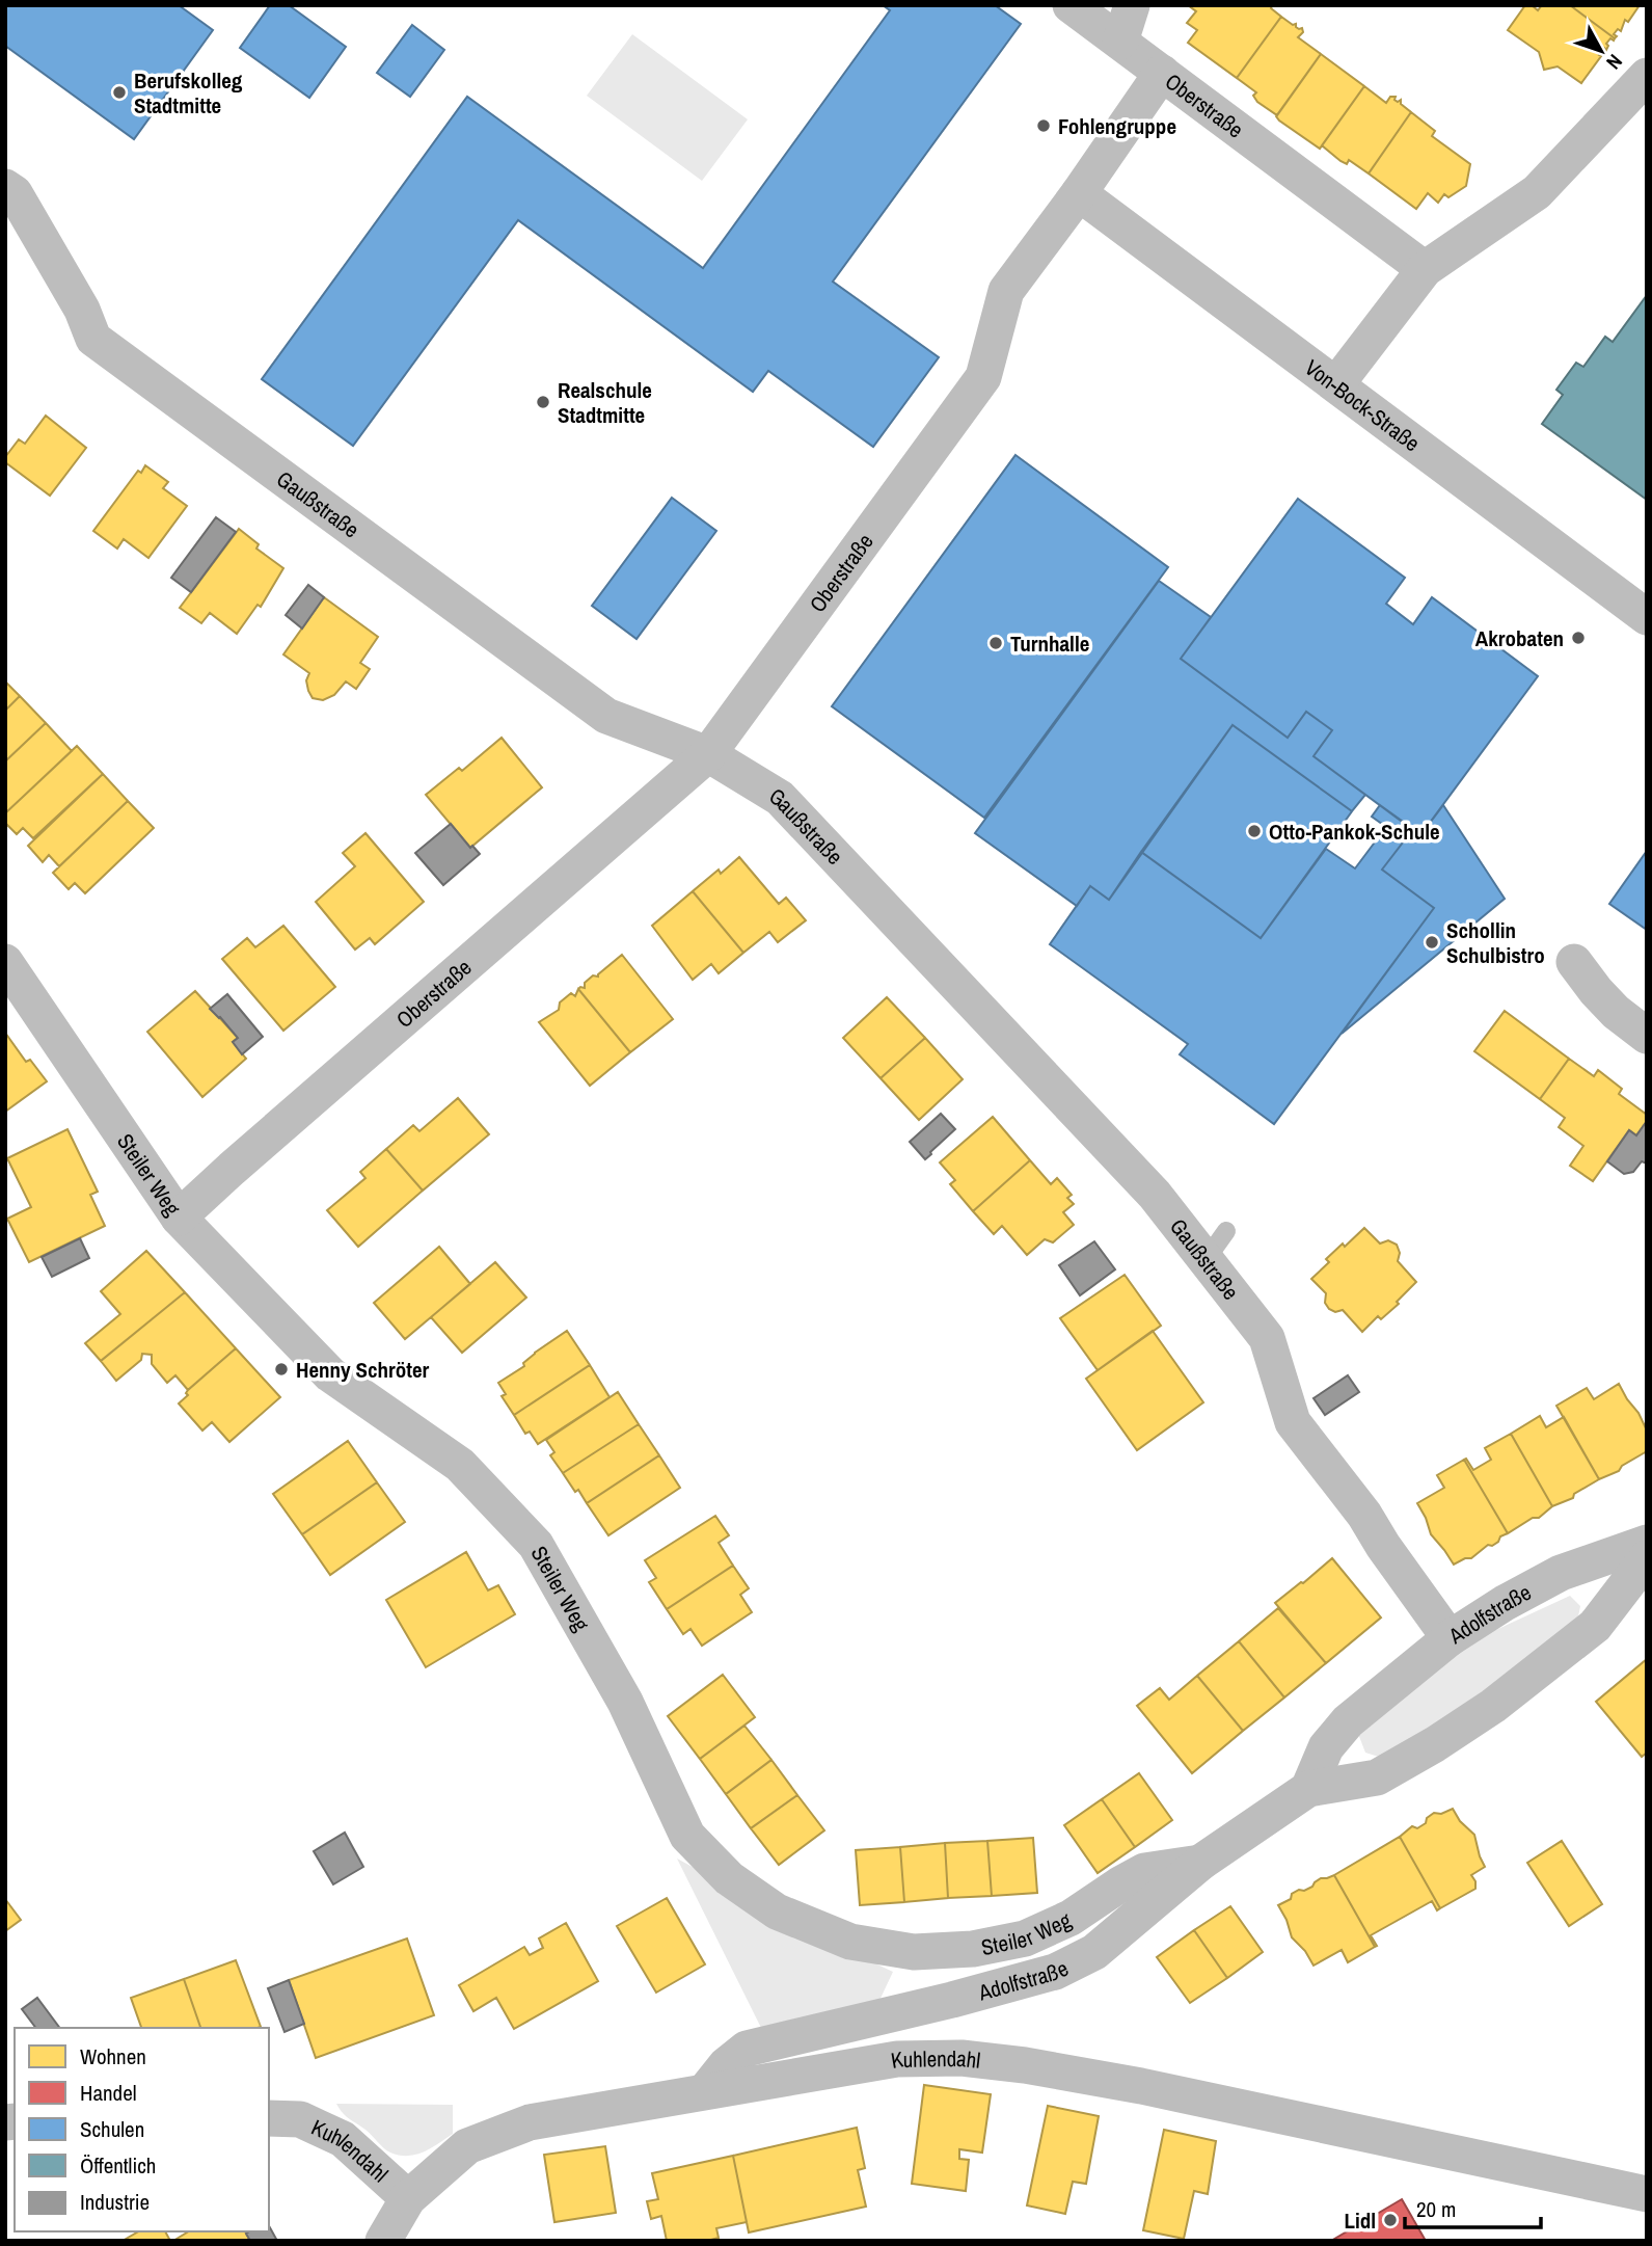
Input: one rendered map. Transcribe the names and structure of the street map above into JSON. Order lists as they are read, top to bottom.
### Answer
{
  "streets": {
    "street": [
      "Oberstraße",
      "Von-Bock-Straße",
      "Gaußstraße",
      "Steiler Weg",
      "Adolfstraße",
      "Kuhlendahl"
    ]
  },
  "crossings": [
    ["Oberstraße", "Von-Bock-Straße"],
    ["Oberstraße", "Gaußstraße"],
    ["Oberstraße", "Steiler Weg"],
    ["Gaußstraße", "Adolfstraße"],
    ["Steiler Weg", "Adolfstraße"],
    ["Adolfstraße", "Kuhlendahl"]
  ],
  "places": [
    "Berufskolleg Stadtmitte",
    "Fohlengruppe",
    "Realschule Stadtmitte",
    "Akrobaten",
    "Turnhalle",
    "Otto-Pankok-Schule",
    "Schollin Schulbistro",
    "Henny Schröter",
    "Lidl"
  ],
  "legend": [
    "Wohnen",
    "Handel",
    "Schulen",
    "Öffentlich",
    "Industrie"
  ],
  "scale_bar": "20 m",
  "north": "bottom right"
}
